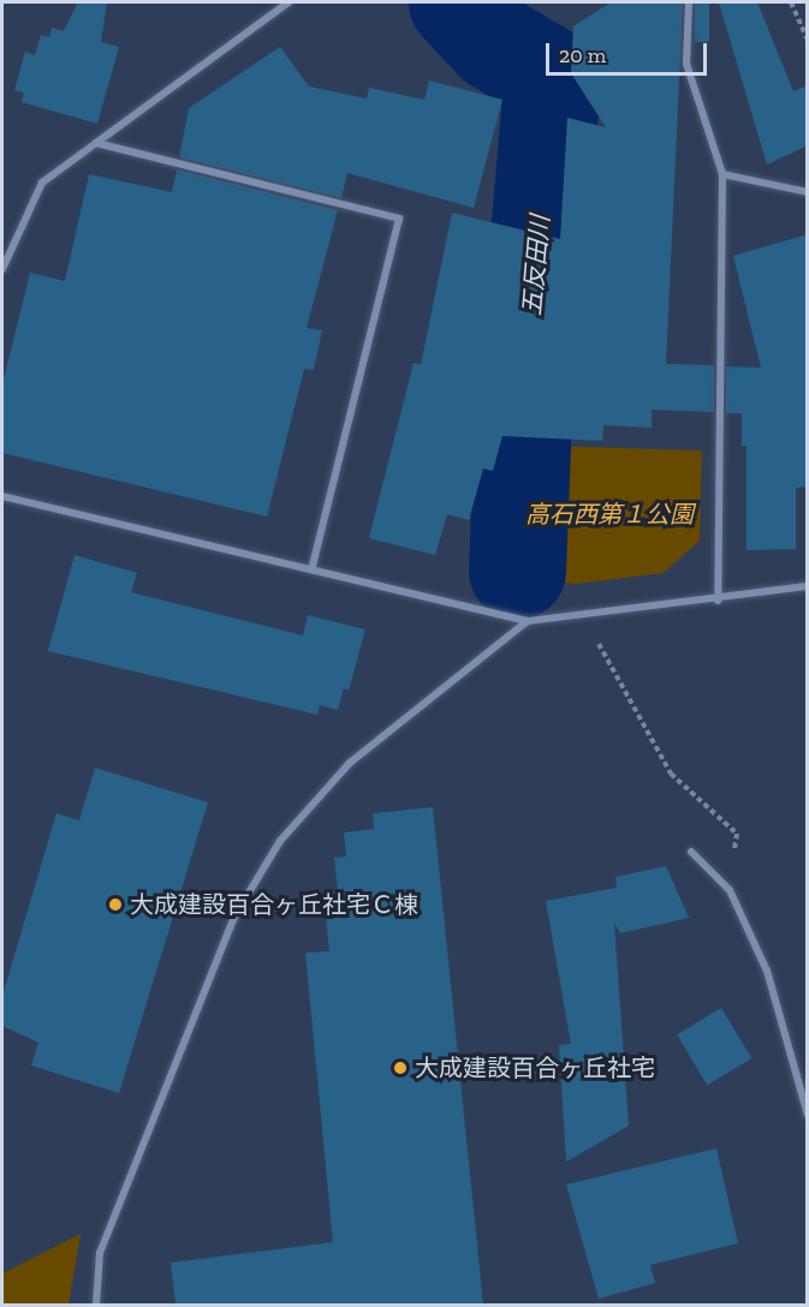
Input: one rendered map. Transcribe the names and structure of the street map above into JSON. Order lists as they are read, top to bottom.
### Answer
{
  "water": ["五反田川"],
  "parks": ["高石西第１公園"],
  "places": ["大成建設百合ヶ丘社宅Ｃ棟", "大成建設百合ヶ丘社宅"],
  "scale_bar": "20 m"
}
